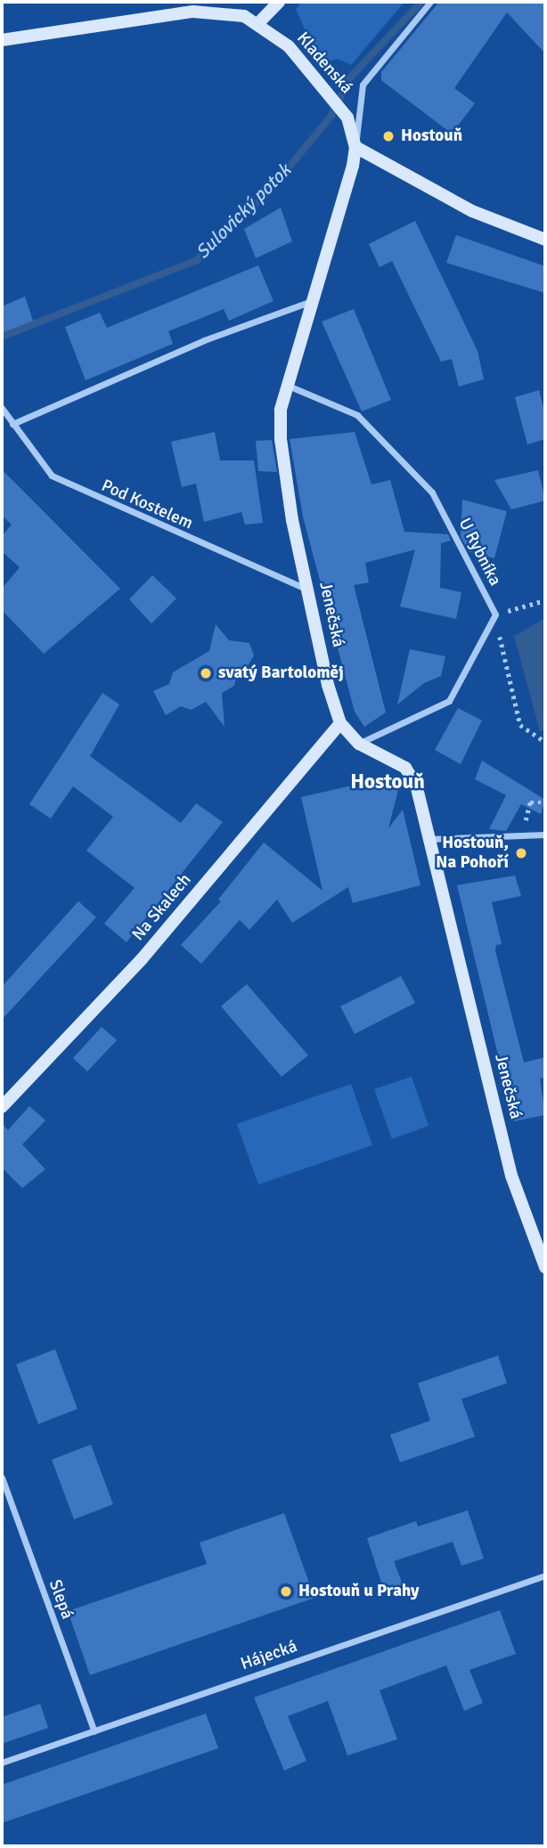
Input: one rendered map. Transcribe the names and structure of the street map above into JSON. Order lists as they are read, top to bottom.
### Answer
{
  "streets": {
    "street": [
      "Kladenská",
      "Pod Kostelem",
      "U Rybníka",
      "Jenečská",
      "Na Skalech",
      "Slepá",
      "Hájecká"
    ]
  },
  "crossings": [
    ["Kladenská", "Jenečská"],
    ["Pod Kostelem", "Jenečská"],
    ["U Rybníka", "Jenečská"],
    ["Jenečská", "Na Skalech"],
    ["Slepá", "Hájecká"]
  ],
  "districts": ["Hostouň"],
  "water": ["Sulovický potok"],
  "places": [
    "Hostouň",
    "svatý Bartoloměj",
    "Hostouň, Na Pohoří",
    "Hostouň u Prahy"
  ]
}
